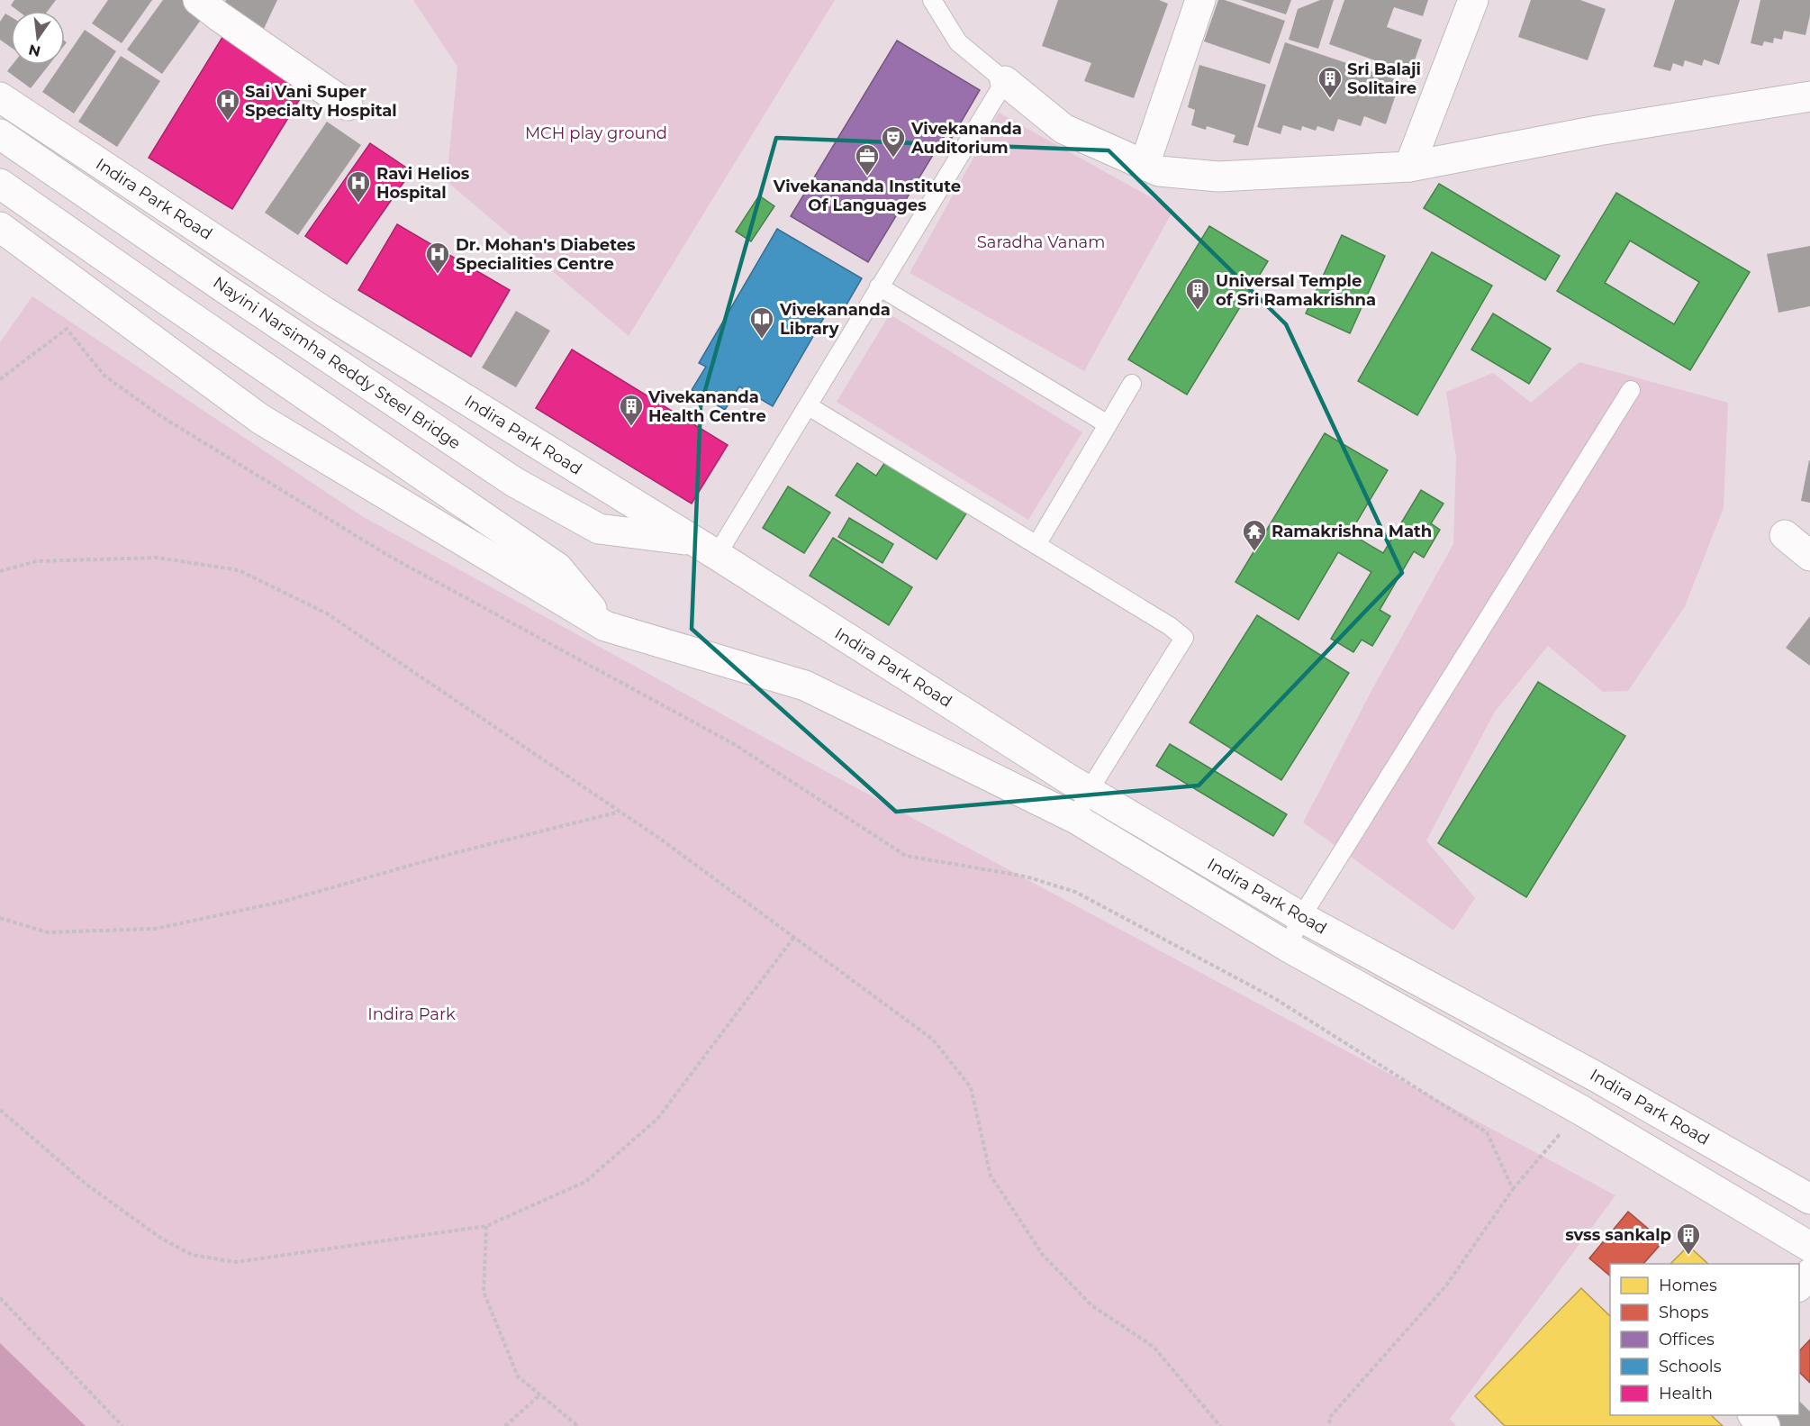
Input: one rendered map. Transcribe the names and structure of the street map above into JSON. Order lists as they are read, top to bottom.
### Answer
{
  "streets": {
    "main road": ["Indira Park Road", "Nayini Narsimha Reddy Steel Bridge"]
  },
  "crossings": [
    ["Indira Park Road", "Nayini Narsimha Reddy Steel Bridge"]
  ],
  "parks": ["MCH play ground", "Saradha Vanam", "Indira Park"],
  "places": {
    "building": [
      "Sri Balaji Solitaire",
      "Universal Temple of Sri Ramakrishna",
      "Vivekananda Health Centre",
      "svss sankalp"
    ],
    "hospital": ["Sai Vani Super Specialty Hospital", "Ravi Helios Hospital", "Dr. Mohan's Diabetes Specialities Centre"],
    "theatre": ["Vivekananda Auditorium"],
    "office": ["Vivekananda Institute Of Languages"],
    "library": ["Vivekananda Library"],
    "temple": ["Ramakrishna Math"]
  },
  "legend": [
    "Homes",
    "Shops",
    "Offices",
    "Schools",
    "Health"
  ],
  "north": "bottom"
}
